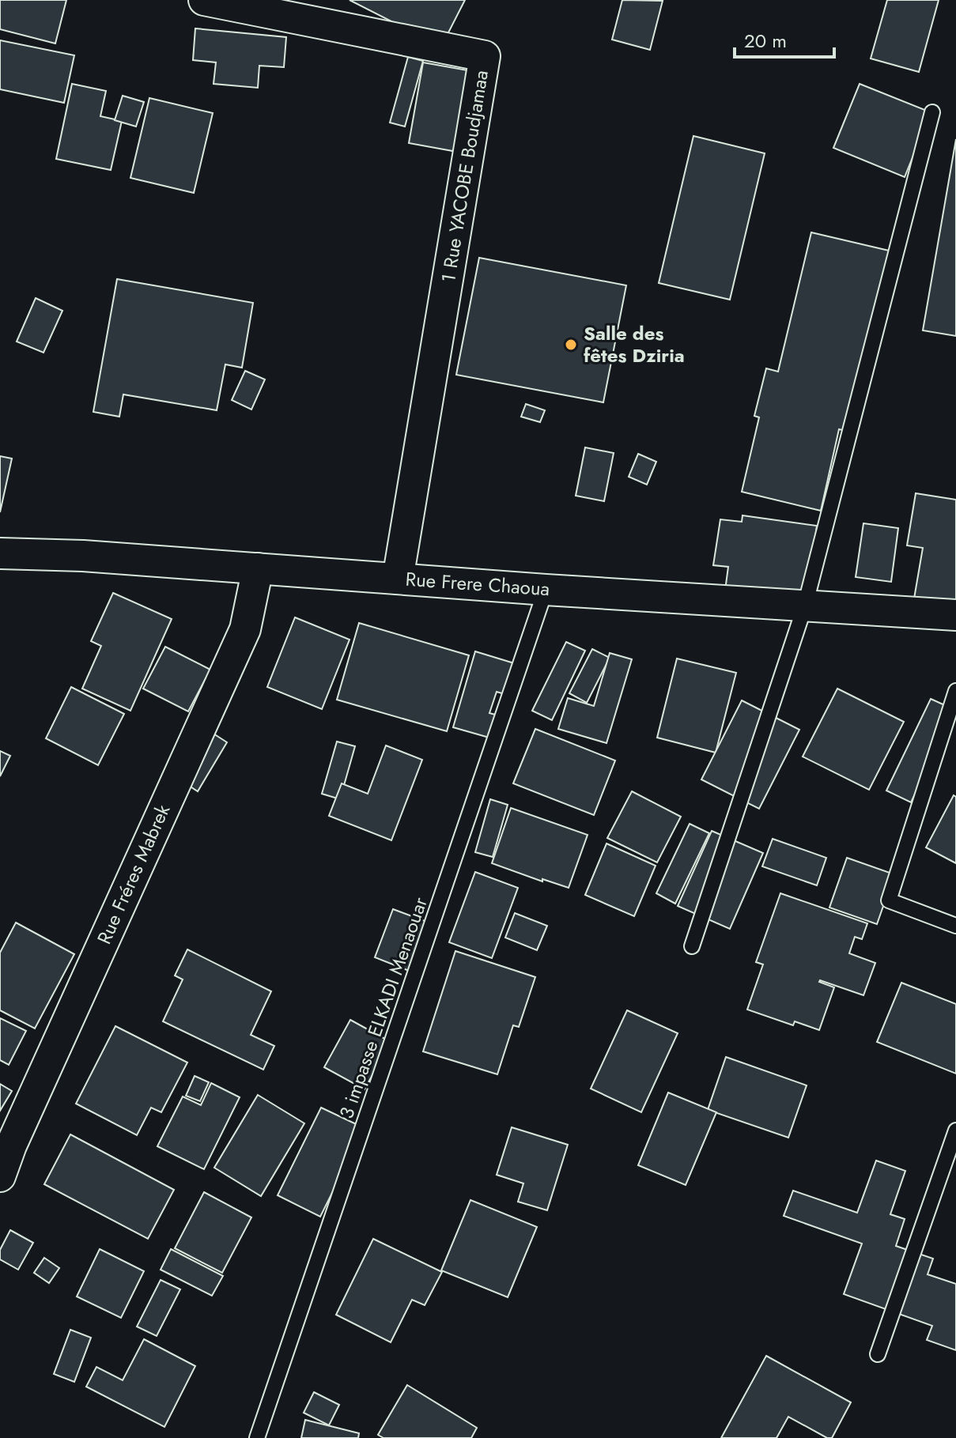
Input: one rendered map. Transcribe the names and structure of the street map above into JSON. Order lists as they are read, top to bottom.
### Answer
{
  "streets": {
    "street": ["1 Rue YACOBE Boudjamaa", "Rue Frere Chaoua", "Rue Fréres Mabrek"],
    "lane": ["3 impasse ELKADI Menaouar"]
  },
  "crossings": [
    ["1 Rue YACOBE Boudjamaa", "Rue Frere Chaoua"],
    ["Rue Frere Chaoua", "Rue Fréres Mabrek"],
    ["Rue Frere Chaoua", "3 impasse ELKADI Menaouar"]
  ],
  "places": ["Salle des fêtes Dziria"],
  "scale_bar": "20 m"
}
